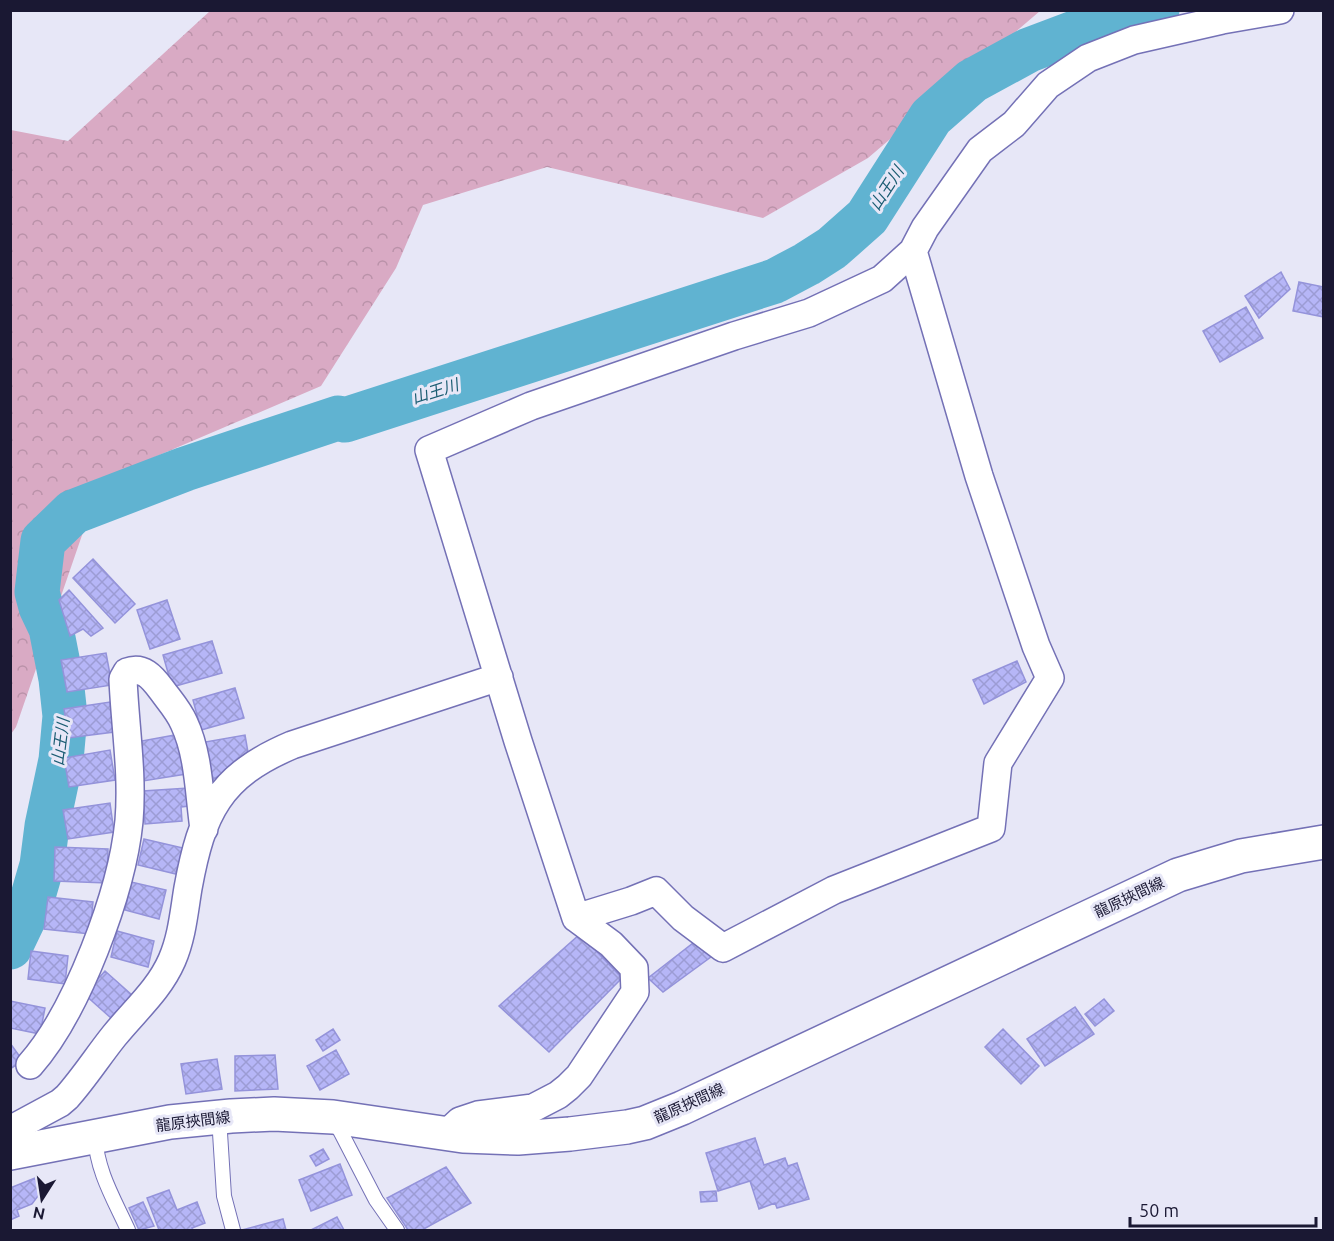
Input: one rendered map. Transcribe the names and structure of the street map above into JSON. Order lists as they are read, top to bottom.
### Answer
{
  "streets": {
    "main road": ["龍原挾間線"]
  },
  "water": ["山王川"],
  "scale_bar": "50 m",
  "north": "bottom"
}
